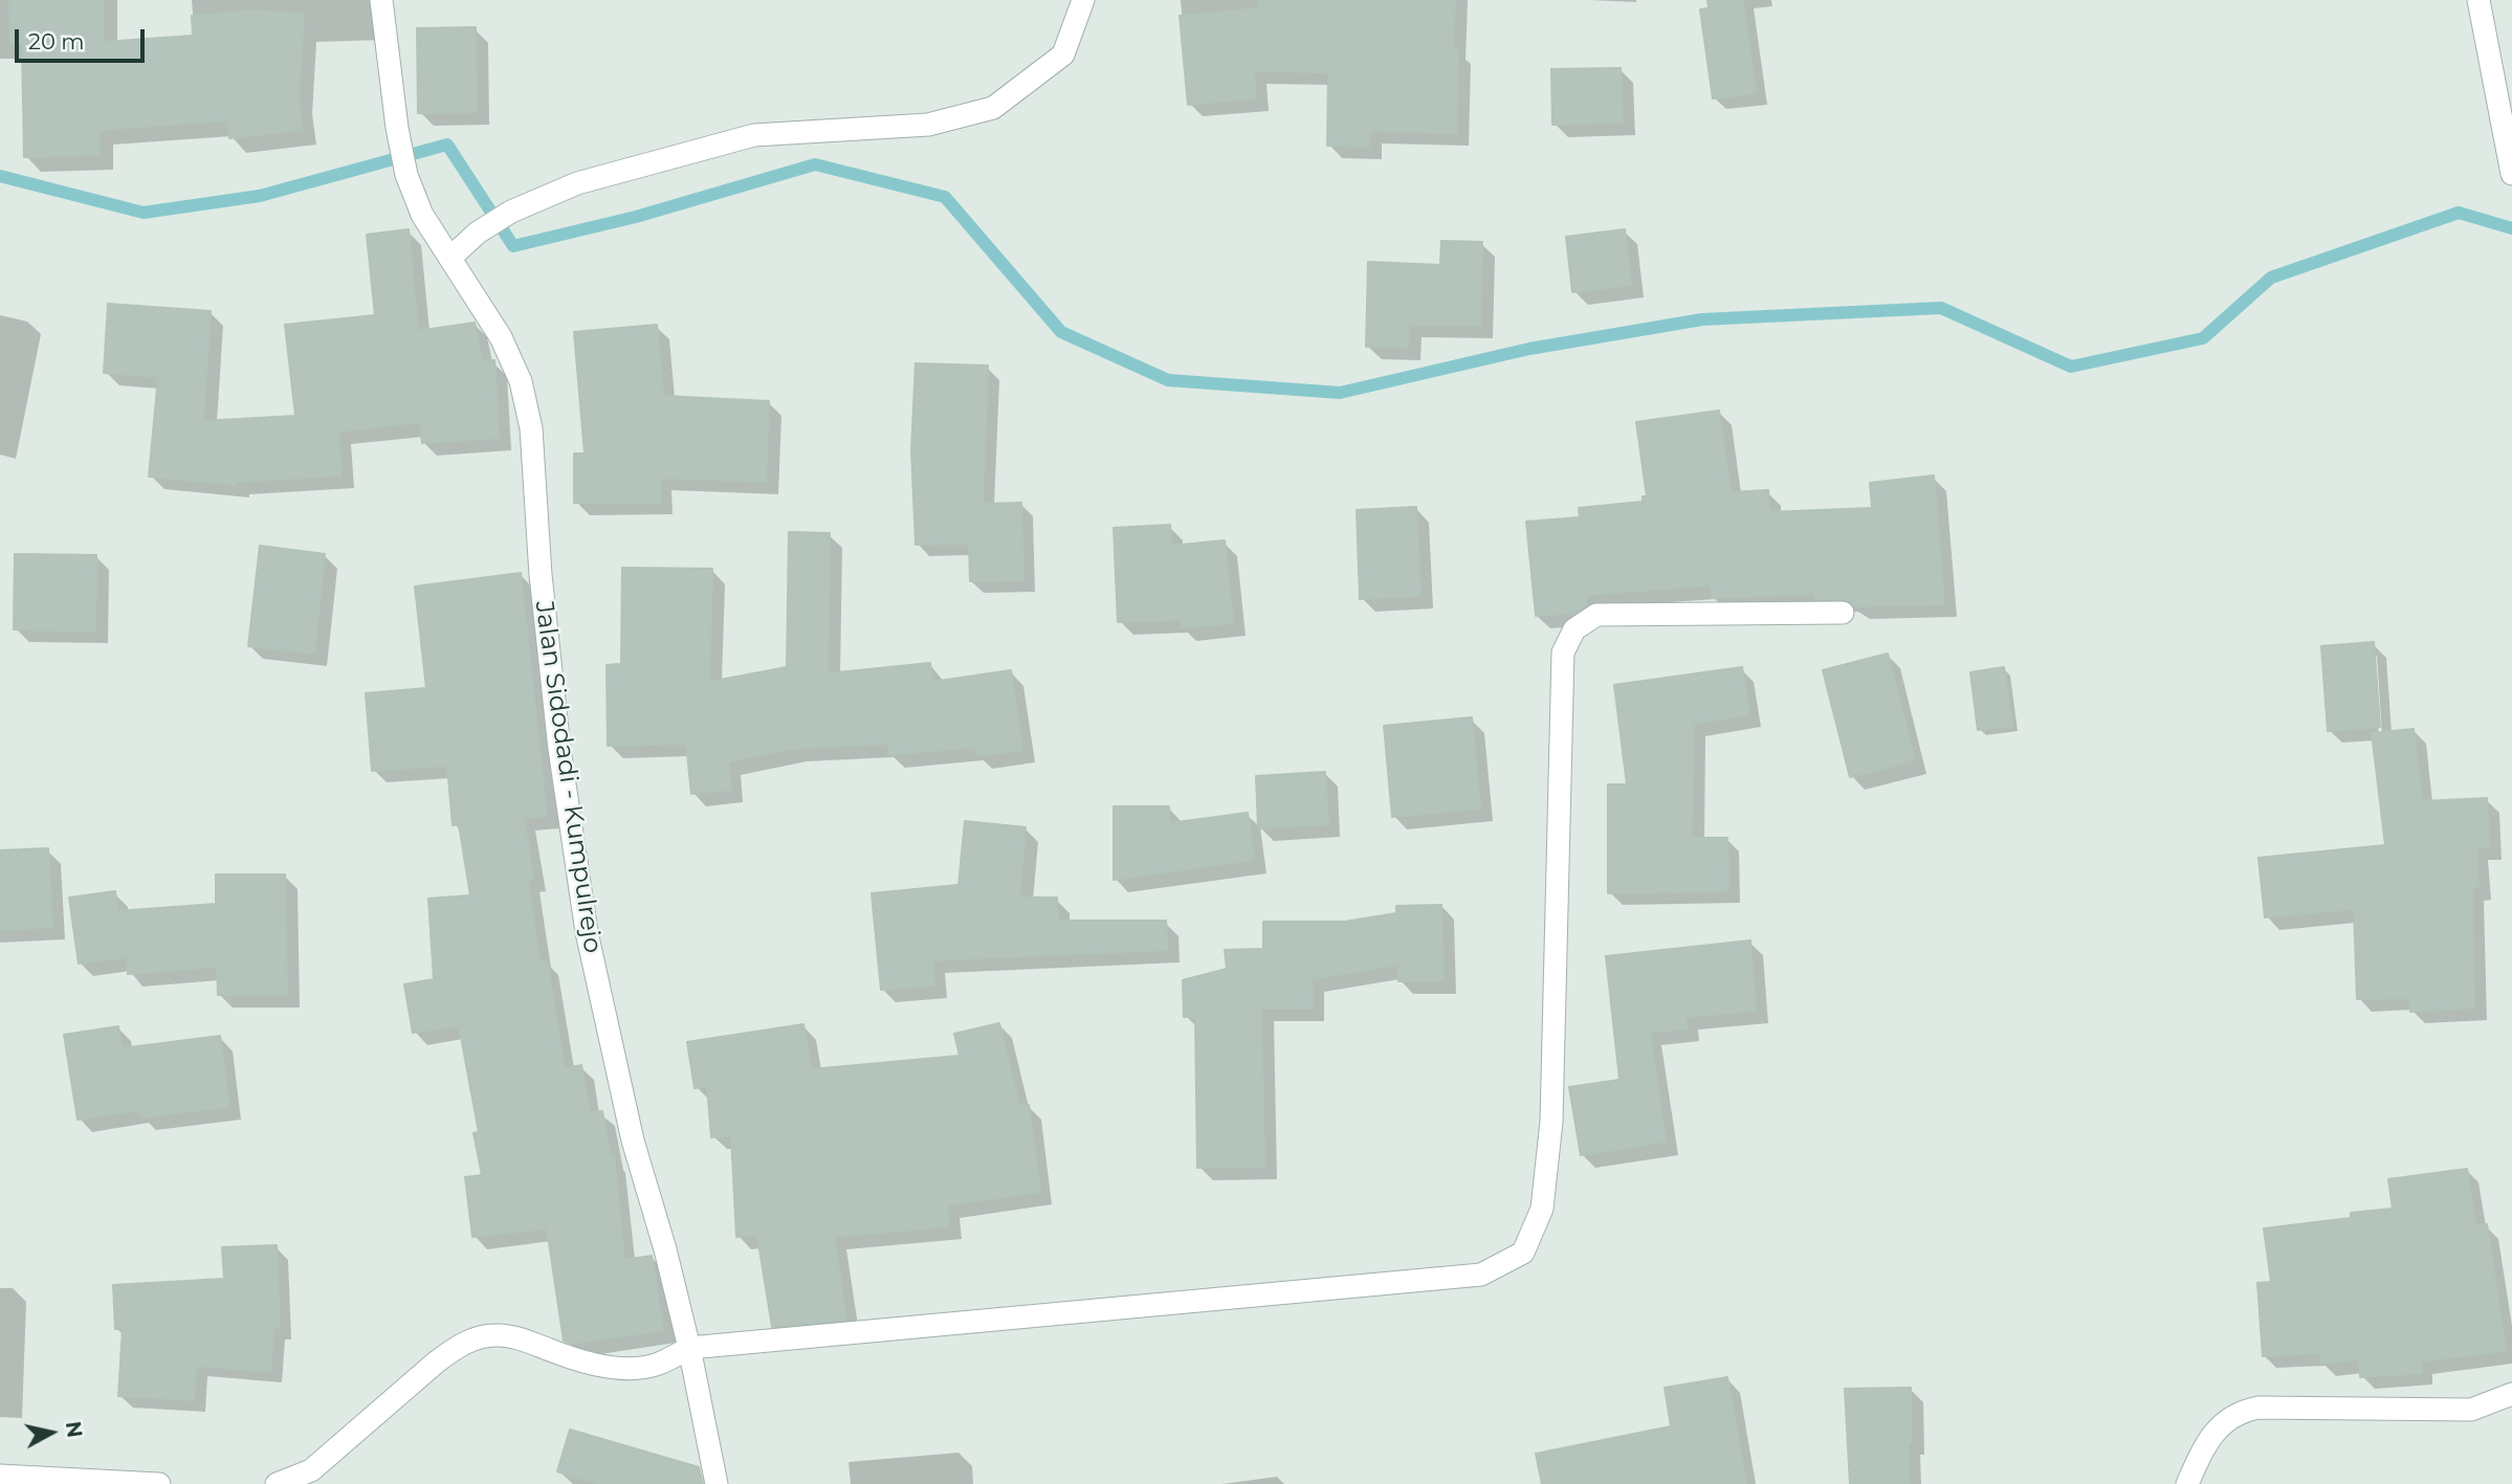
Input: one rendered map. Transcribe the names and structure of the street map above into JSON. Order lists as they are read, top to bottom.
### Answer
{
  "streets": {
    "street": ["Jalan Sidodadi - Kumpulrejo"]
  },
  "scale_bar": "20 m",
  "north": "right"
}
